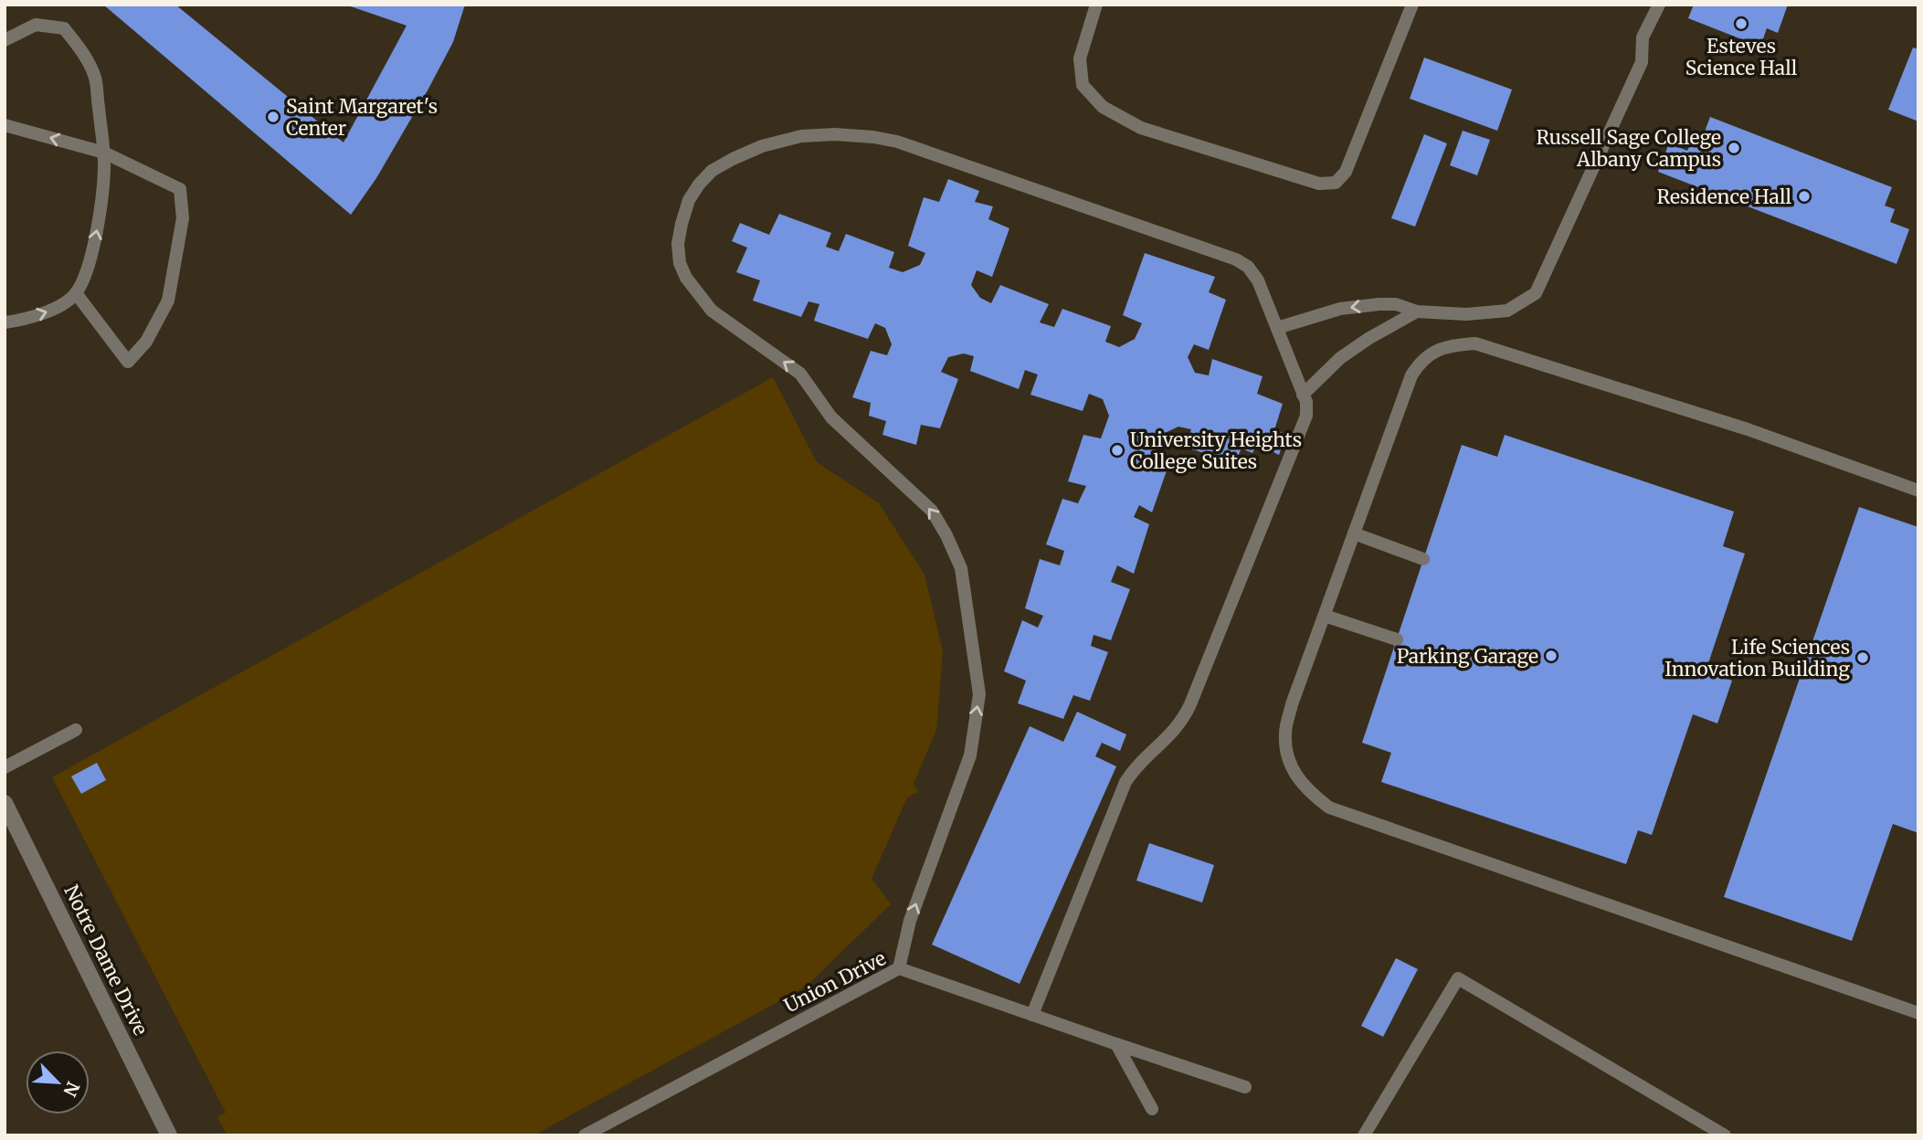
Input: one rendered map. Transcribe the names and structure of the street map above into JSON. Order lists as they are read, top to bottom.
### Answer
{
  "streets": {
    "street": ["Notre Dame Drive"],
    "lane": ["Union Drive"]
  },
  "places": [
    "Esteves Science Hall",
    "Saint Margaret's Center",
    "Russell Sage College Albany Campus",
    "Residence Hall",
    "University Heights College Suites",
    "Parking Garage",
    "Life Sciences Innovation Building"
  ],
  "north": "bottom right"
}
